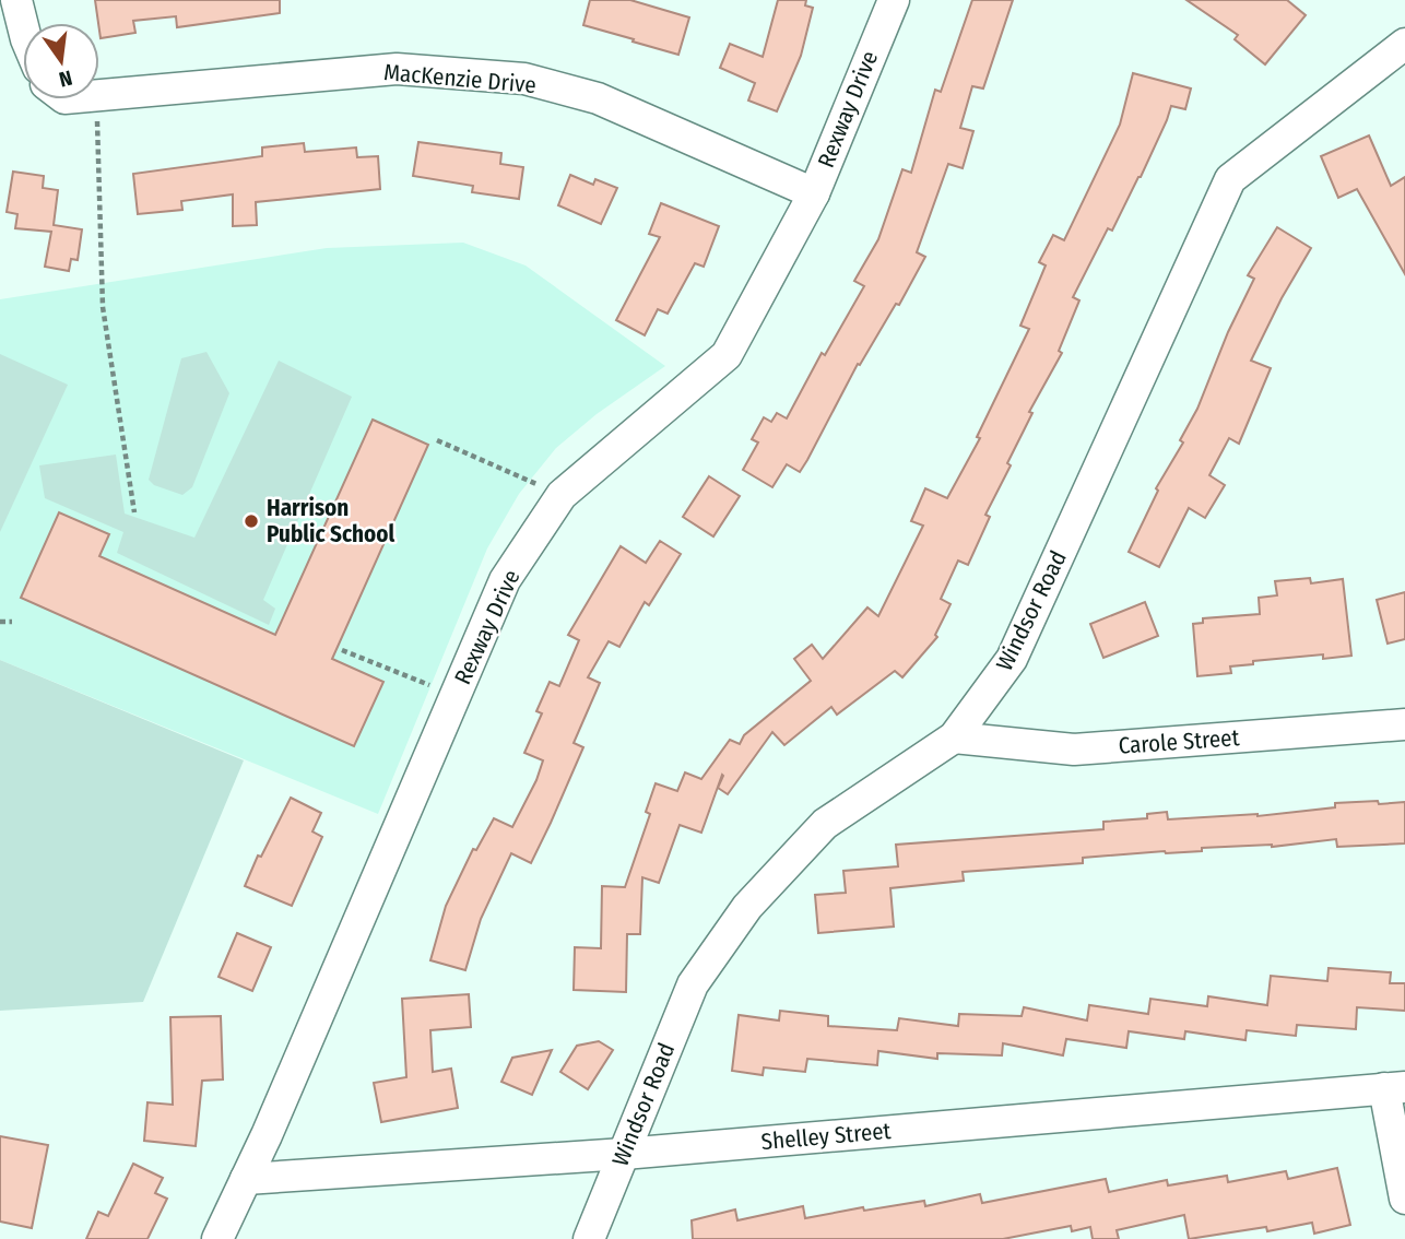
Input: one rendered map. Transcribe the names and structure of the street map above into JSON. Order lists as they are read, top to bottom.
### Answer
{
  "streets": {
    "street": [
      "MacKenzie Drive",
      "Rexway Drive",
      "Windsor Road",
      "Carole Street",
      "Shelley Street"
    ]
  },
  "crossings": [
    ["MacKenzie Drive", "Rexway Drive"],
    ["Rexway Drive", "Shelley Street"],
    ["Windsor Road", "Carole Street"],
    ["Windsor Road", "Shelley Street"]
  ],
  "places": ["Harrison Public School"],
  "north": "bottom"
}
